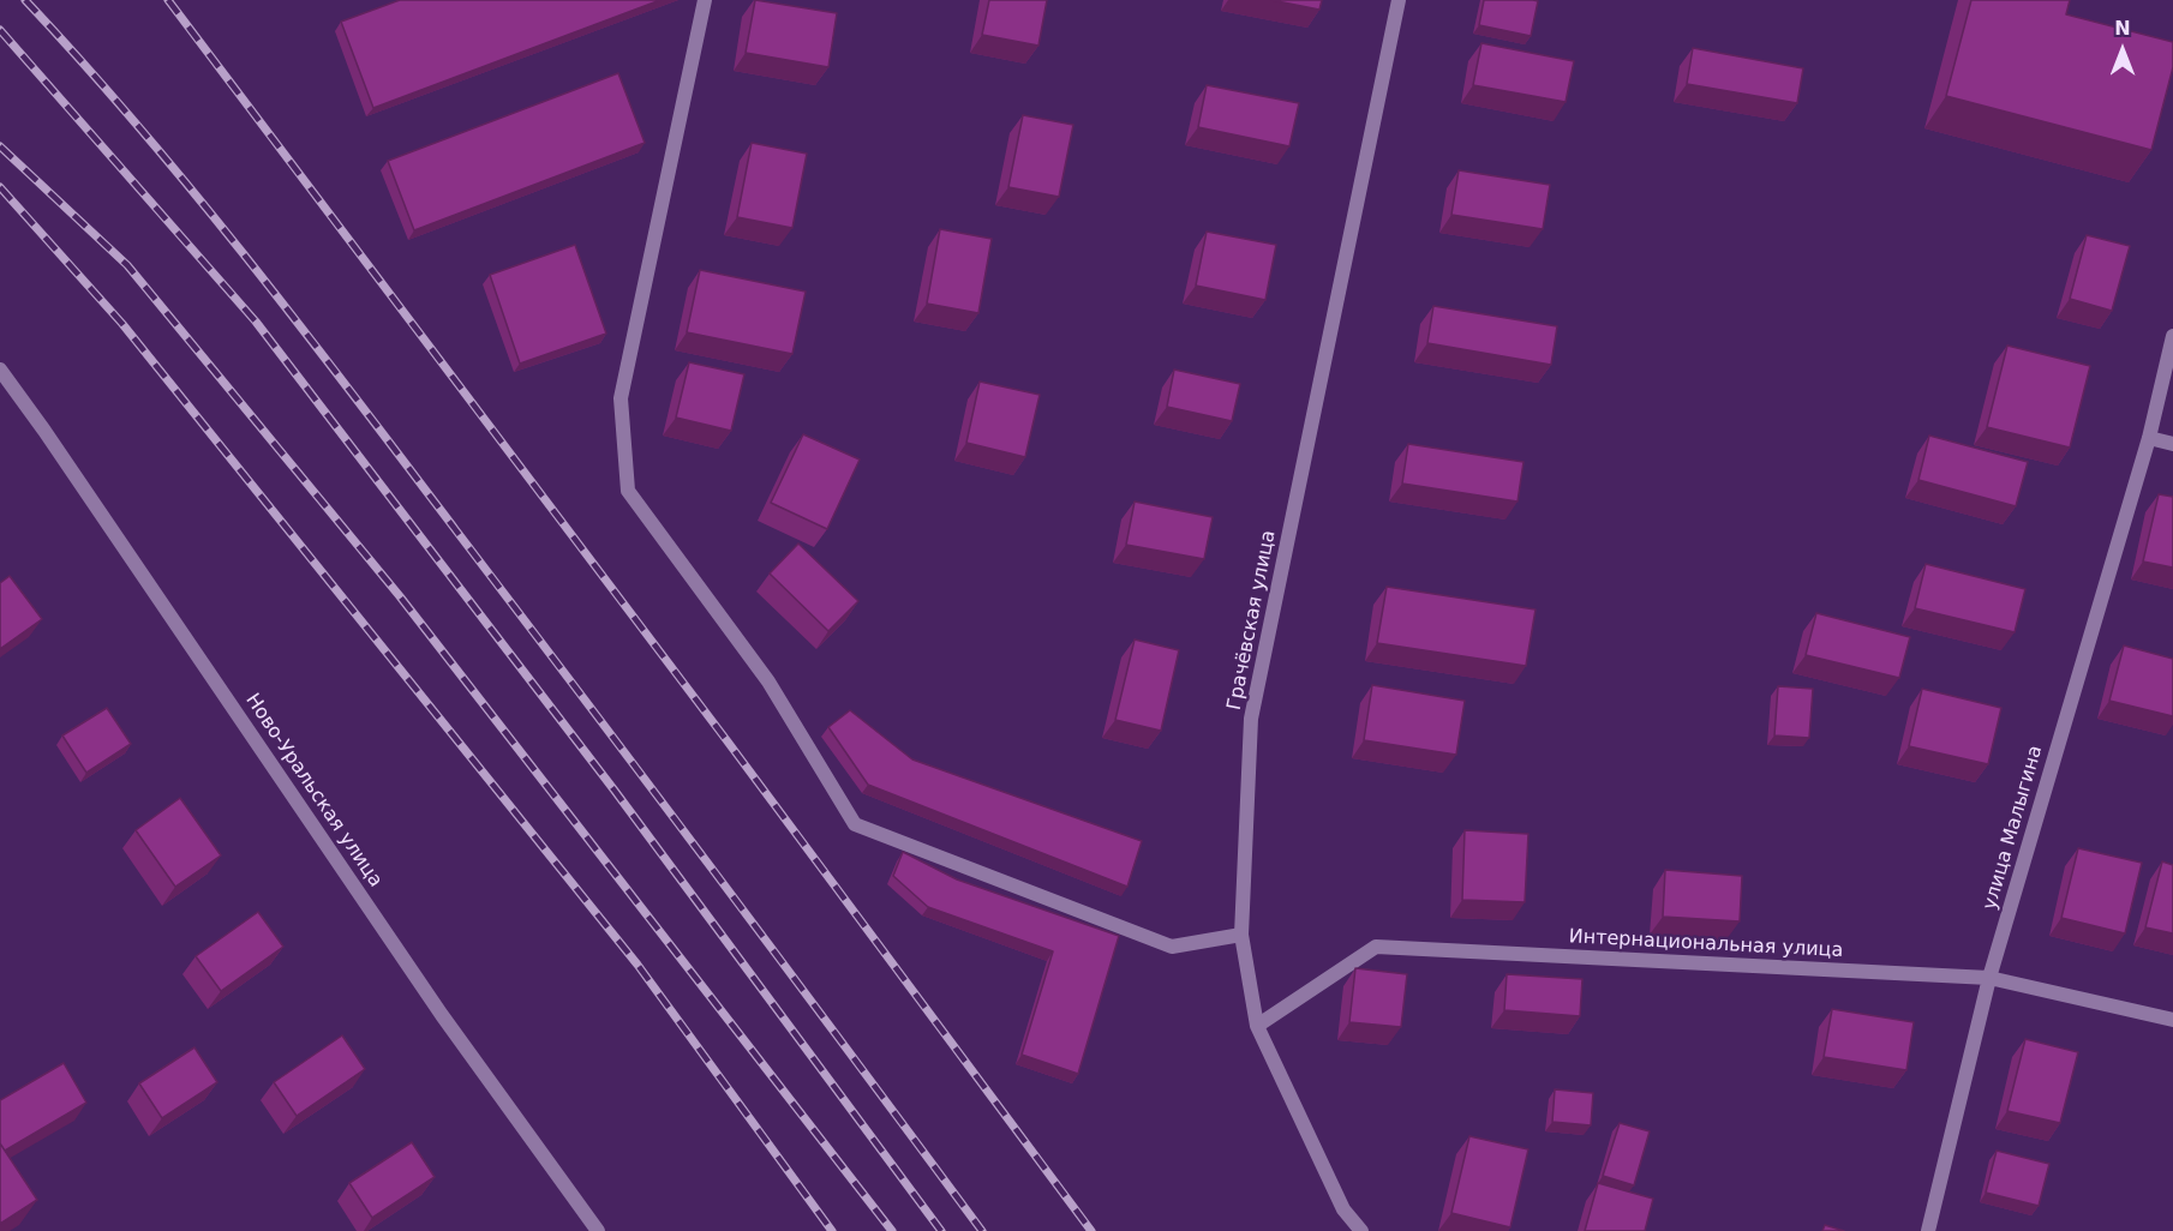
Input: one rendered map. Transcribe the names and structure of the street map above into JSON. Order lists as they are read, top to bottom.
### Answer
{
  "streets": {
    "street": [
      "Грачёвская улица",
      "Ново-Уральская улица",
      "улица Малыгина",
      "Интернациональная улица"
    ]
  },
  "crossings": [
    ["Грачёвская улица", "Интернациональная улица"],
    ["улица Малыгина", "Интернациональная улица"]
  ],
  "north": "top"
}
